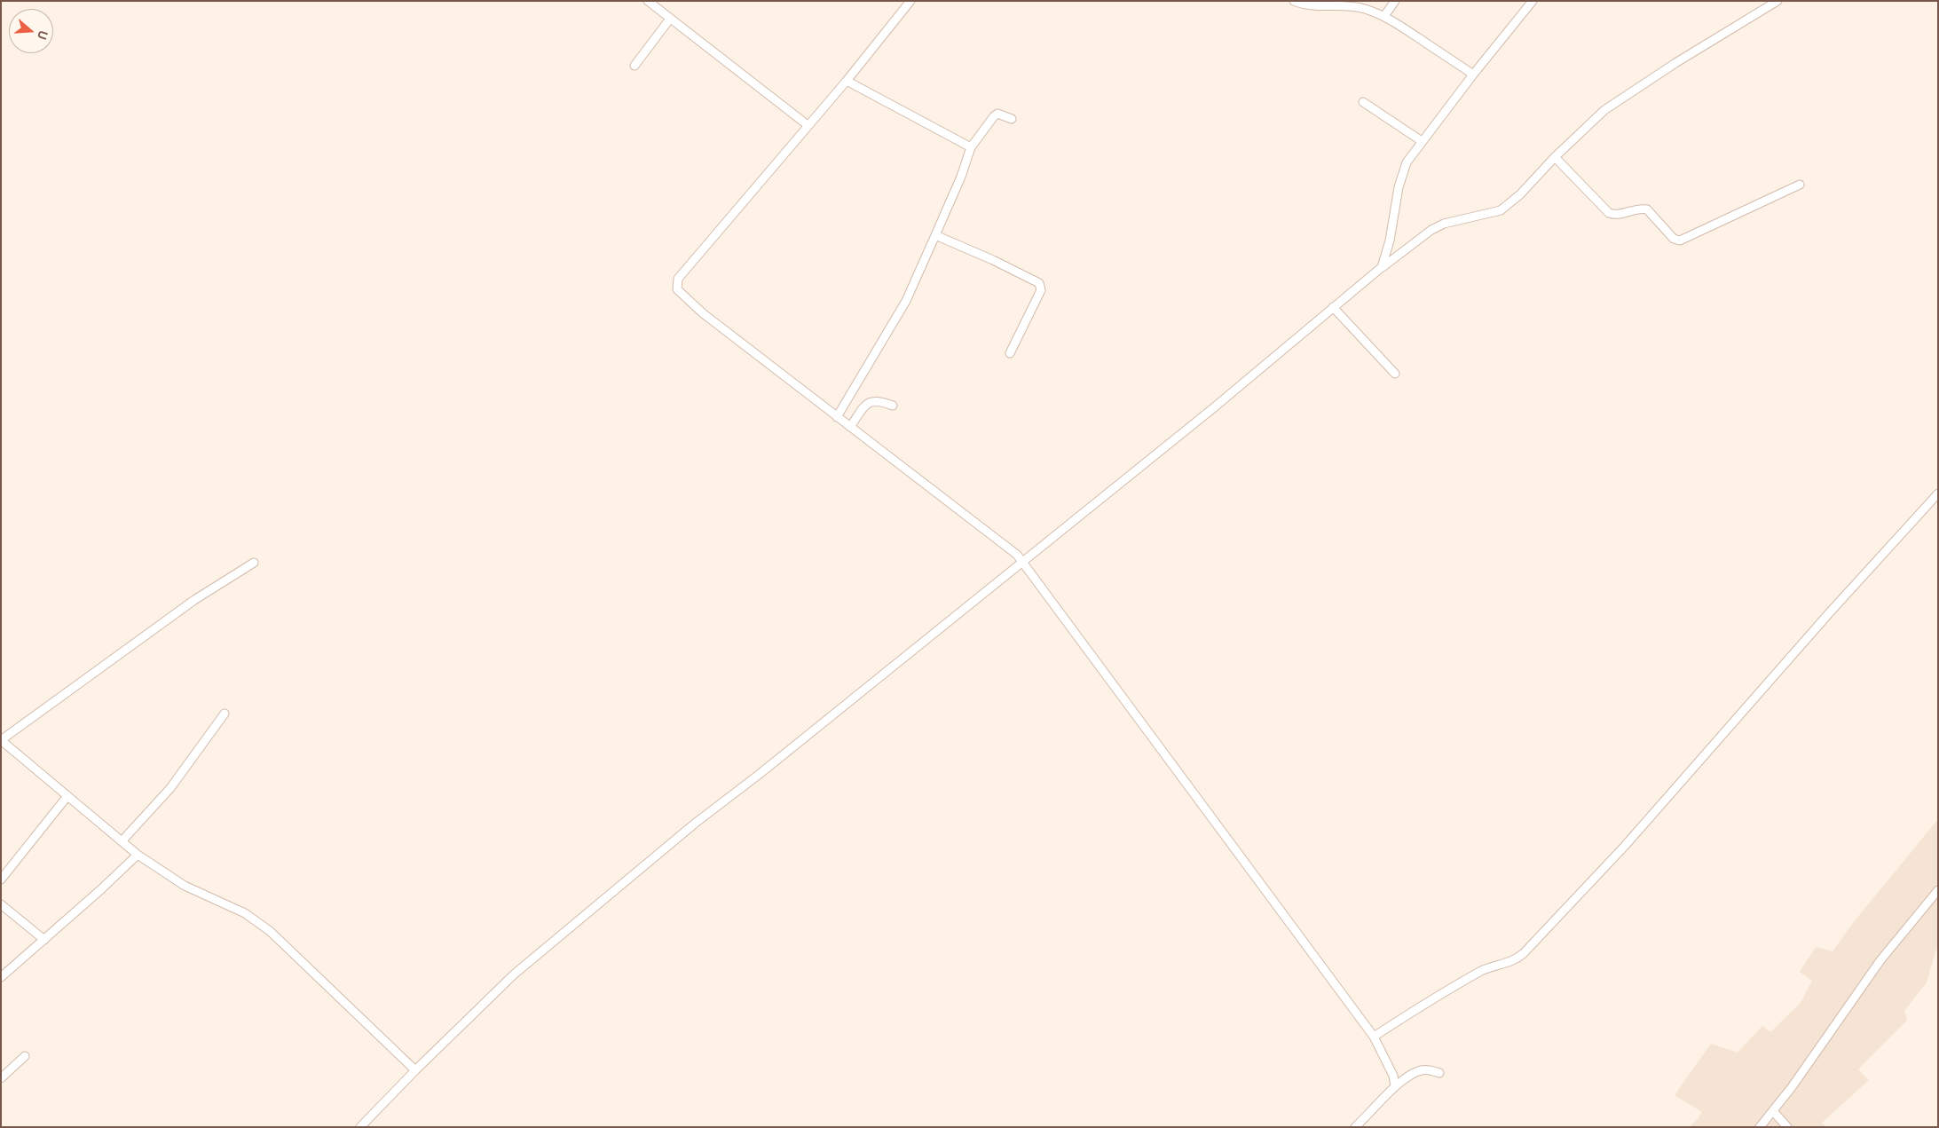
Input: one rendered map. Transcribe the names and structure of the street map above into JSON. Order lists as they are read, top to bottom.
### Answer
{
  "north": "right"
}
